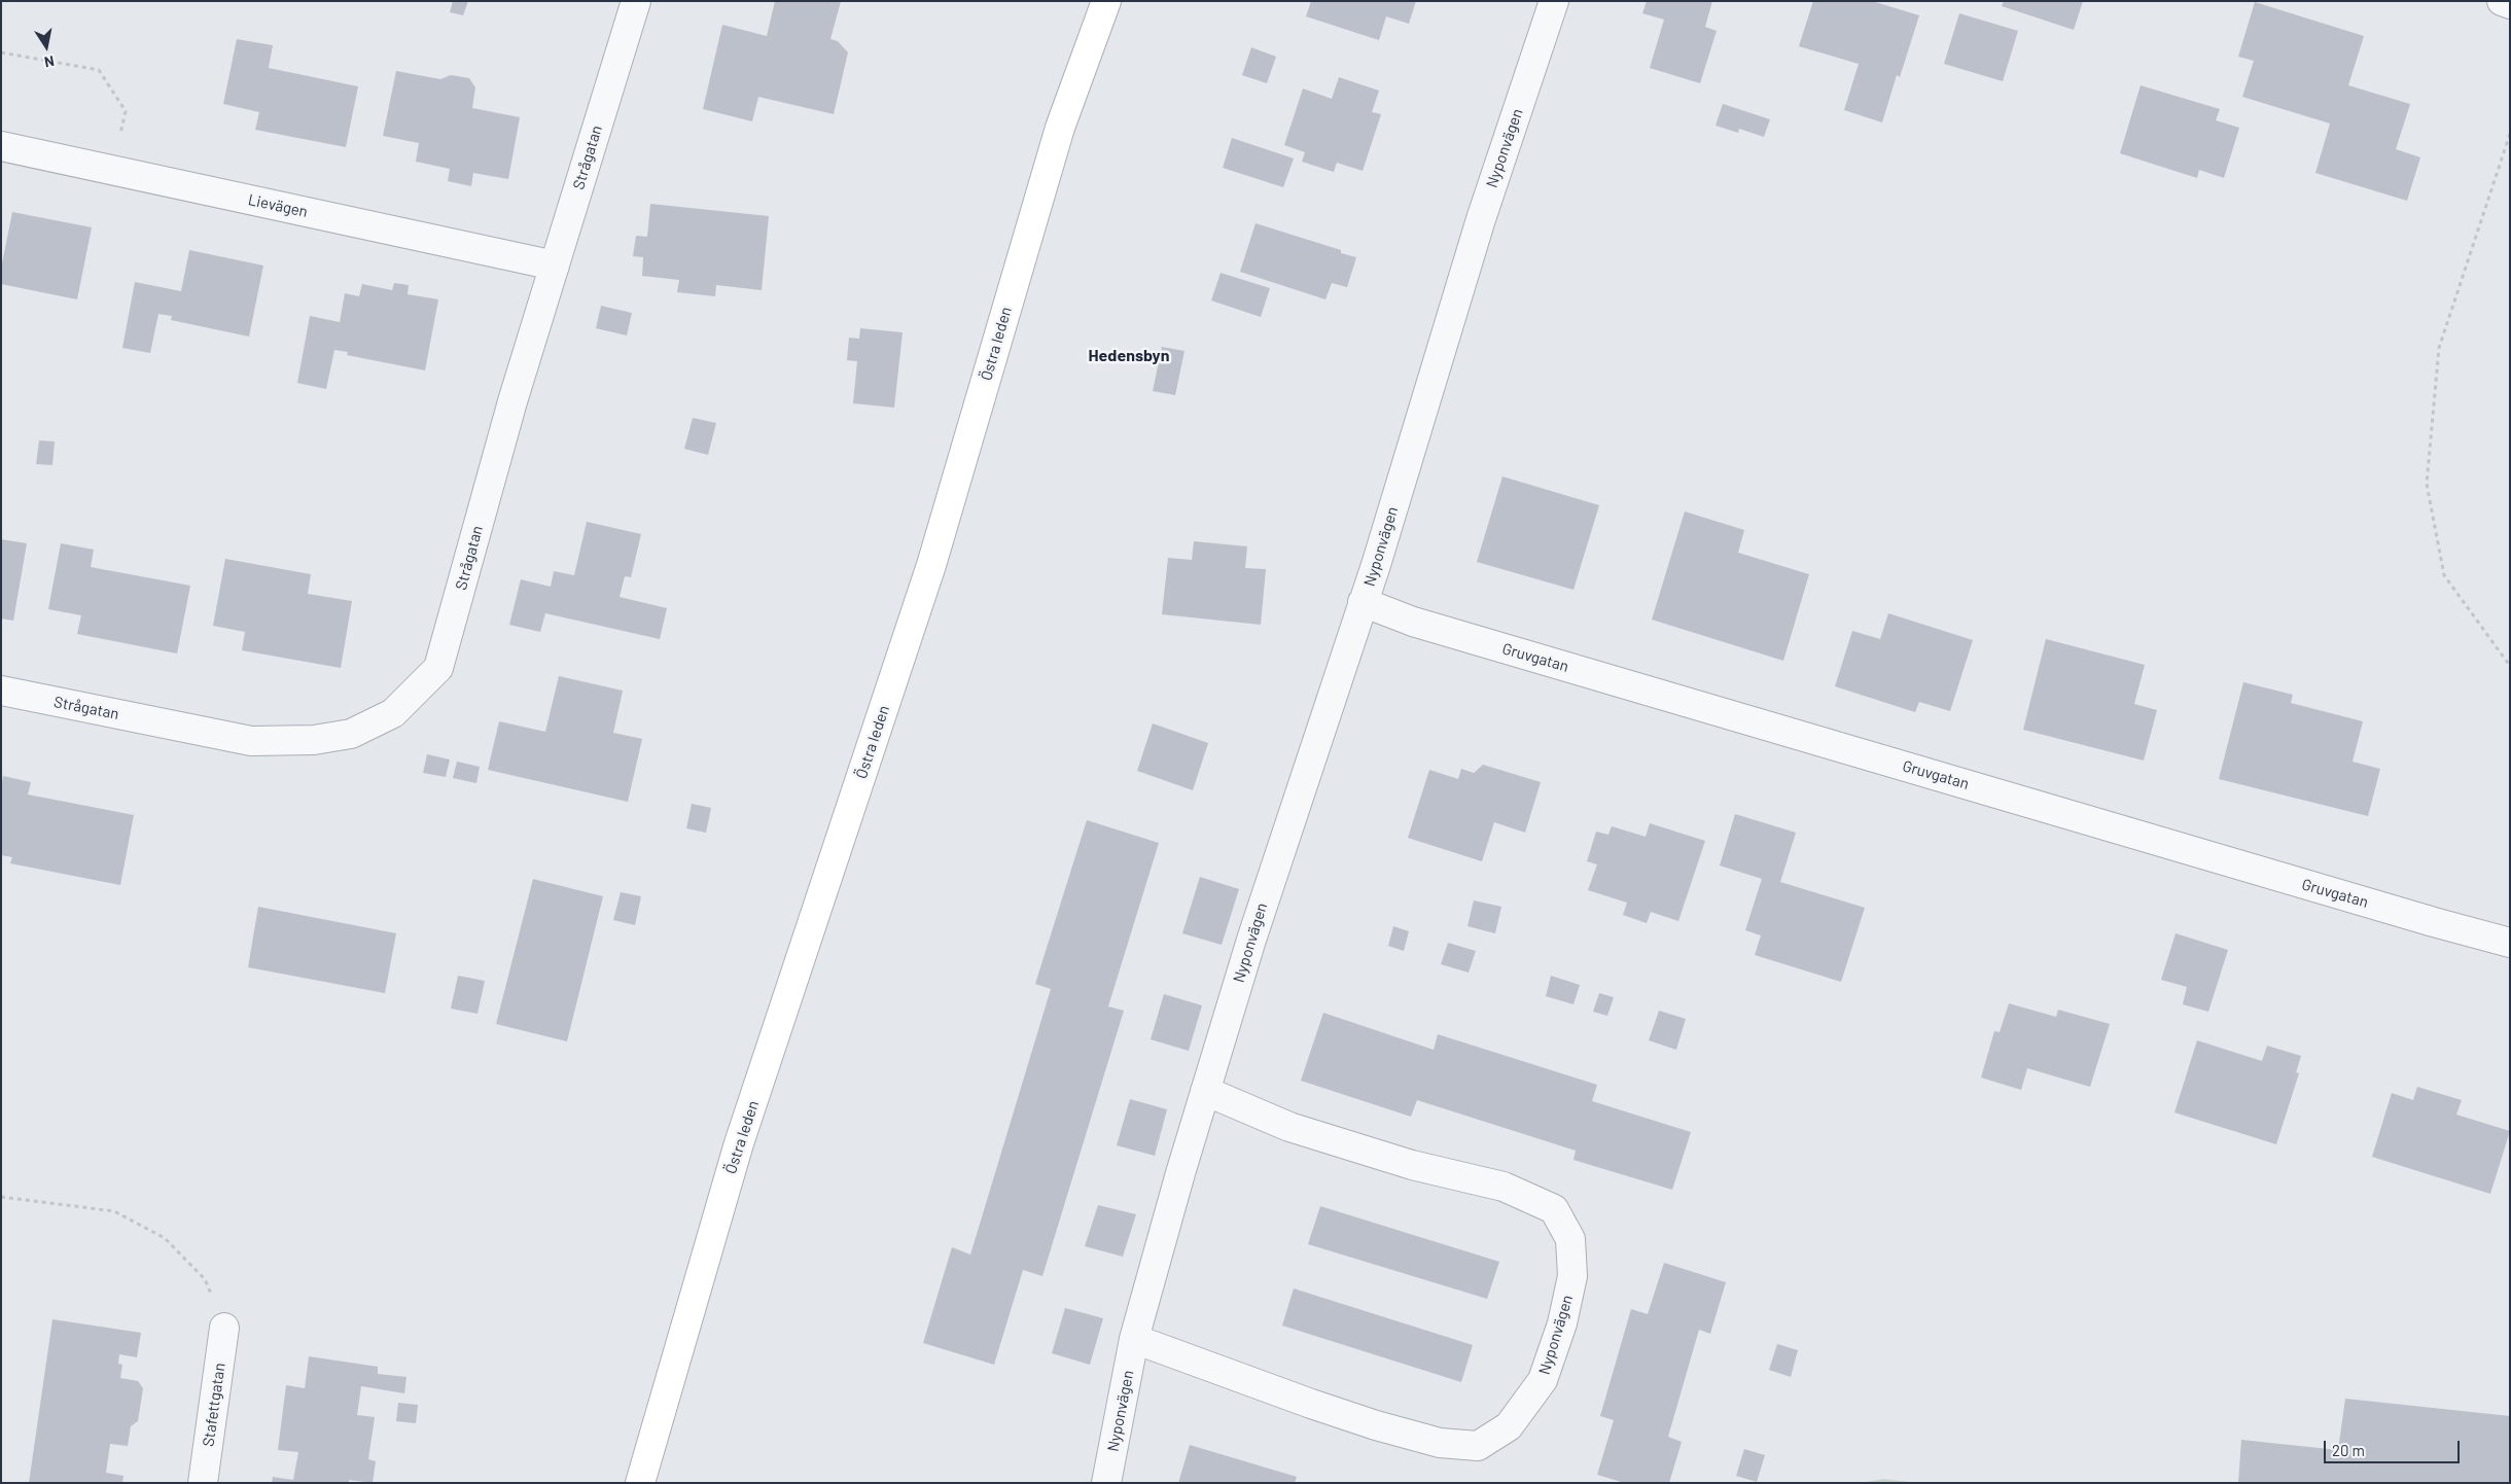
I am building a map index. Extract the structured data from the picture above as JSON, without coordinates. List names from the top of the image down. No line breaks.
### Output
{"streets":{"street":["Nyponvägen","Strågatan","Lievägen","Östra leden","Gruvgatan","Stafettgatan"]},"crossings":[["Nyponvägen","Gruvgatan"],["Strågatan","Lievägen"]],"districts":["Hedensbyn"],"scale_bar":"20 m","north":"bottom"}
